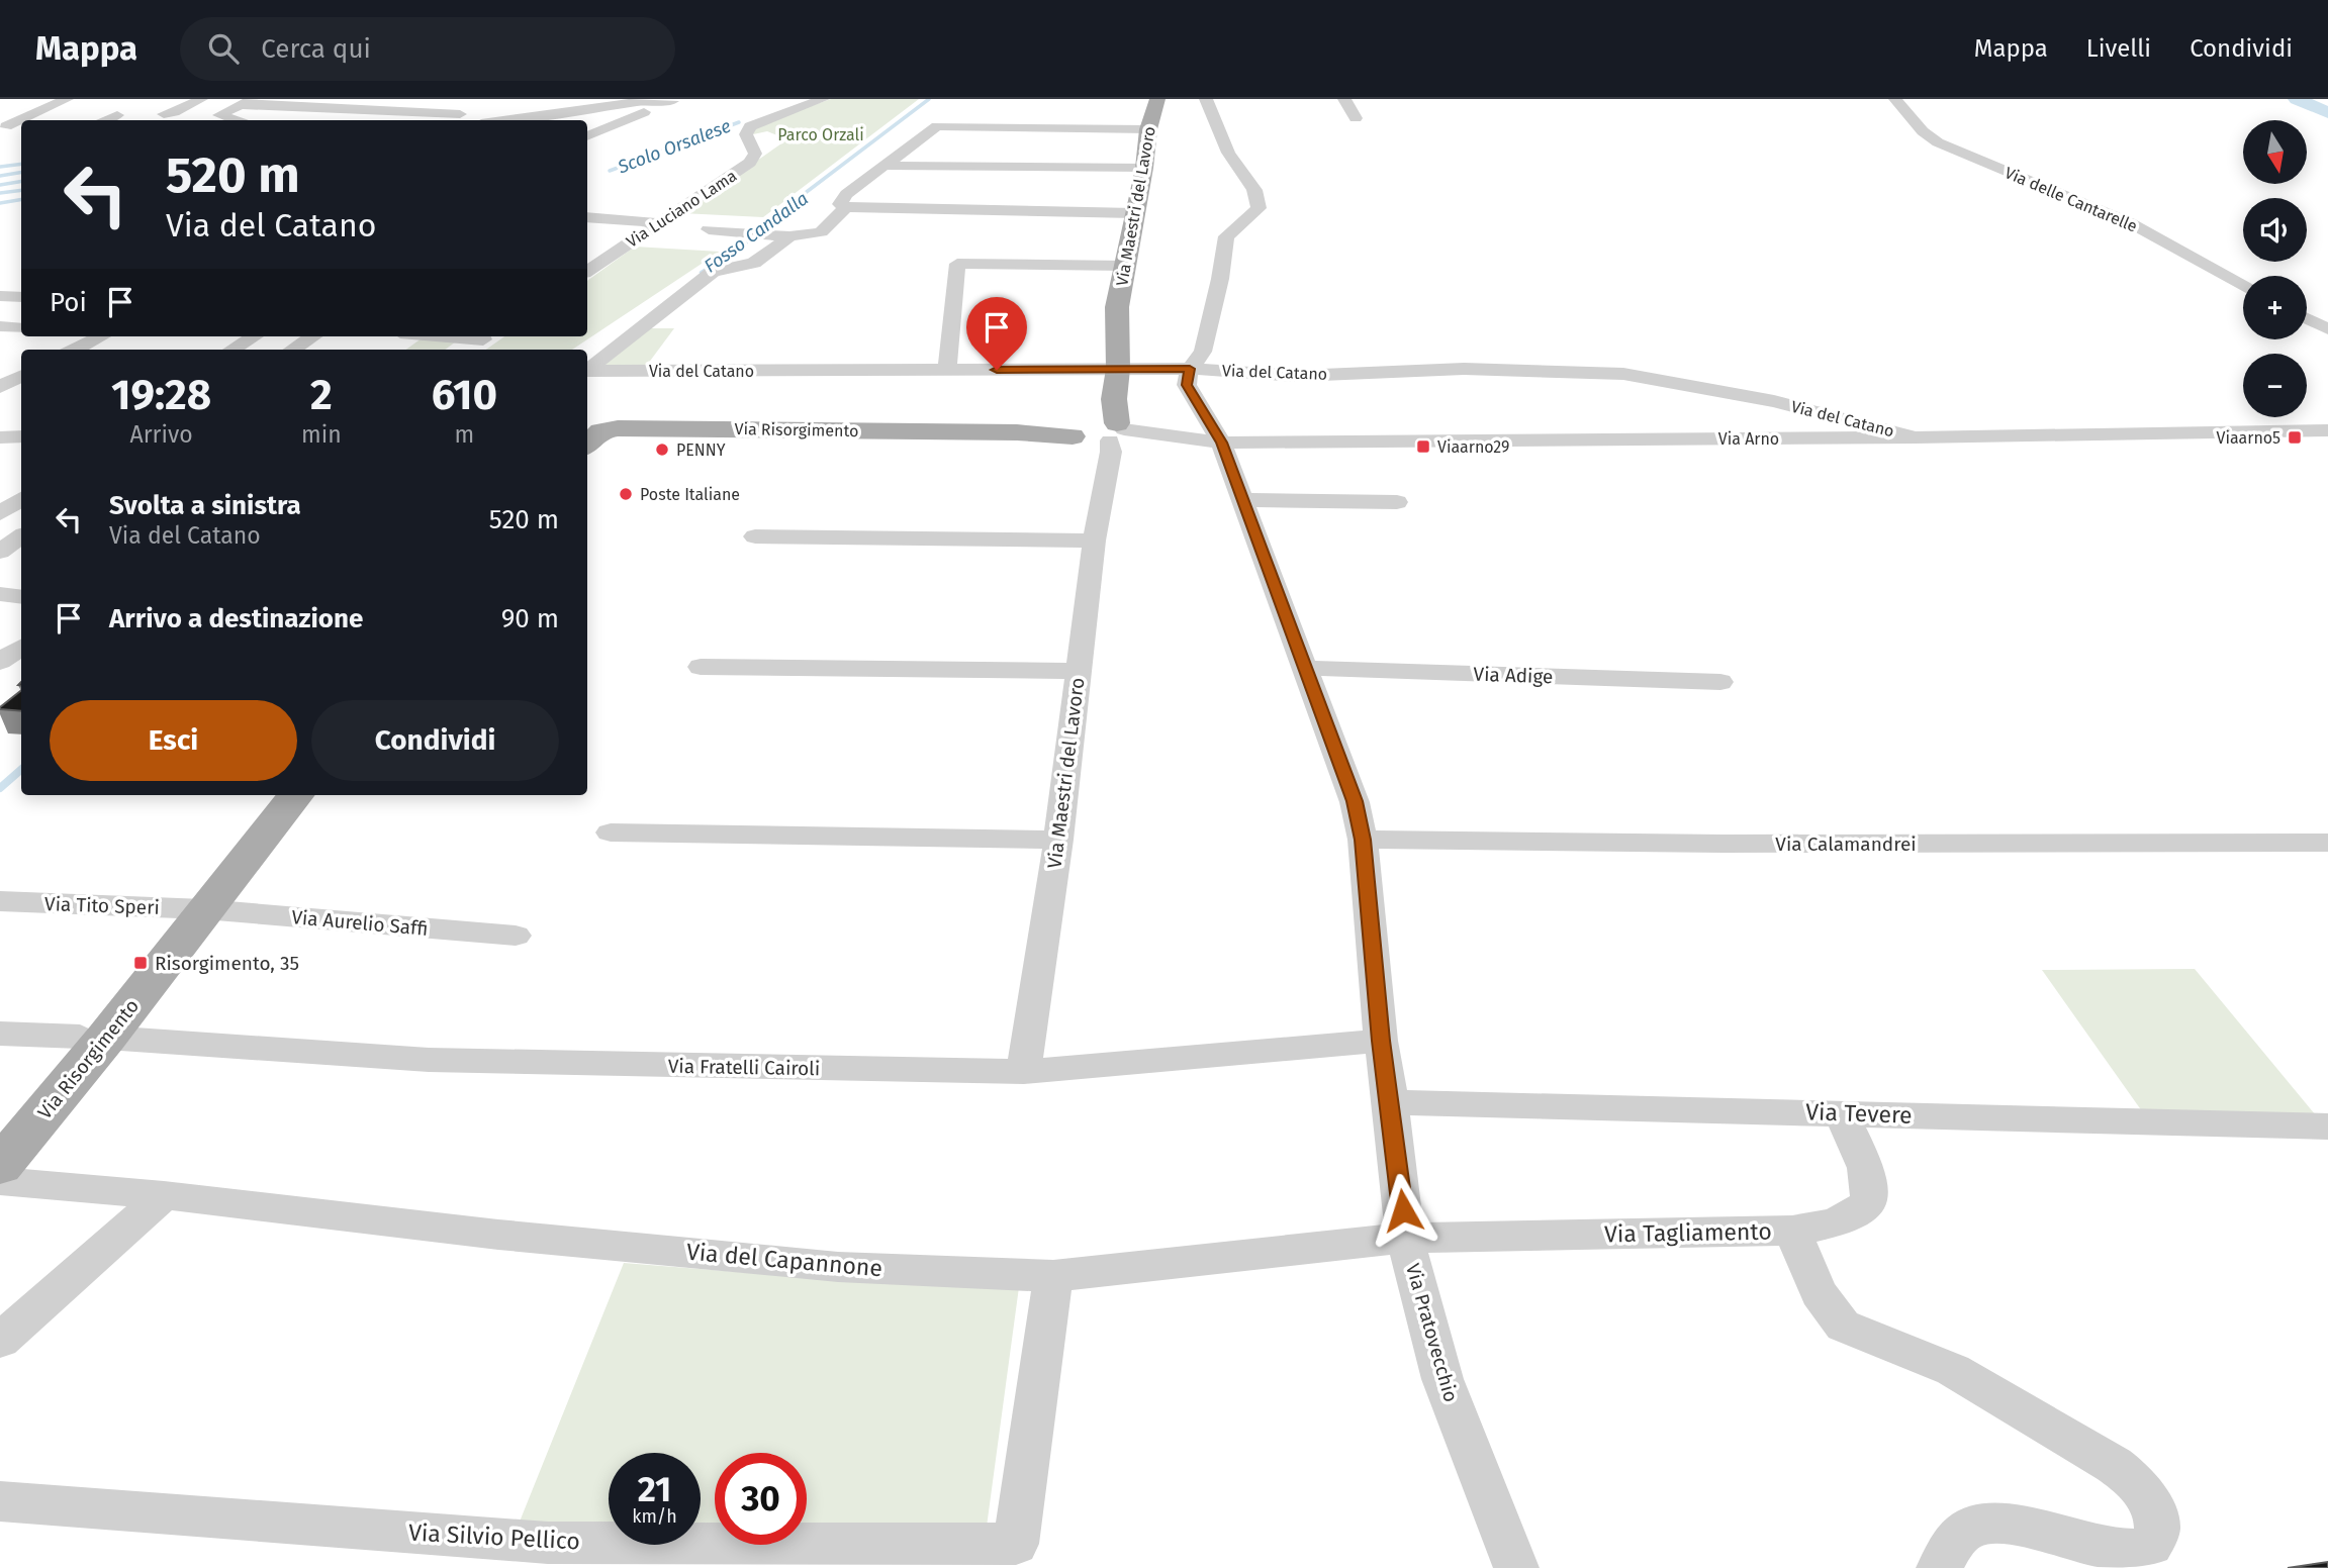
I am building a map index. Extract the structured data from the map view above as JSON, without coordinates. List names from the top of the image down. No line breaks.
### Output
{"streets":{"main road":["Via Maestri del Lavoro","Via Risorgimento"],"street":["Via delle Cantarelle","Via Luciano Lama","Via del Catano","Via Arno","Via Adige","Via Calamandrei","Via Tito Speri","Via Aurelio Saffi","Via Fratelli Cairoli","Via Tevere","Via Tagliamento","Via del Capannone","Via Pratovecchio","Via Silvio Pellico"]},"crossings":[["Via Maestri del Lavoro","Via del Catano"],["Via Maestri del Lavoro","Via Risorgimento"],["Via Maestri del Lavoro","Via Arno"],["Via Maestri del Lavoro","Via Fratelli Cairoli"],["Via del Catano","Via Arno"],["Via del Catano","Via Pratovecchio"],["Via Risorgimento","Via Arno"],["Via Risorgimento","Via Fratelli Cairoli"],["Via Arno","Via Pratovecchio"],["Via Adige","Via Pratovecchio"],["Via Calamandrei","Via Pratovecchio"],["Via Tito Speri","Via Aurelio Saffi"],["Via Fratelli Cairoli","Via Pratovecchio"],["Via Tevere","Via Tagliamento"],["Via Tevere","Via Pratovecchio"],["Via Tagliamento","Via del Capannone"],["Via Tagliamento","Via Pratovecchio"],["Via del Capannone","Via Pratovecchio"],["Via del Capannone","Via Silvio Pellico"]],"water":["Scolo Orsalese","Fosso Candalla"],"parks":["Parco Orzali"],"places":{"transit":["Viaarno5","Viaarno29","Risorgimento, 35"],"other":["PENNY","Poste Italiane"]},"north":"bottom","page":{"header":"Mappa","search":"Cerca qui","nav":["Mappa","Livelli","Condividi"],"map_buttons":["+","−"],"turn":["520 m","Via del Catano"],"then":"Poi","eta":["19:28","Arrivo","2","min","610","m"],"list":[{"name":"Svolta a sinistra","note":"Via del Catano","value":"520 m"},{"name":"Arrivo a destinazione","value":"90 m"}],"buttons":["Esci","Condividi"],"speed":"21 km/h","limit":"30"}}
